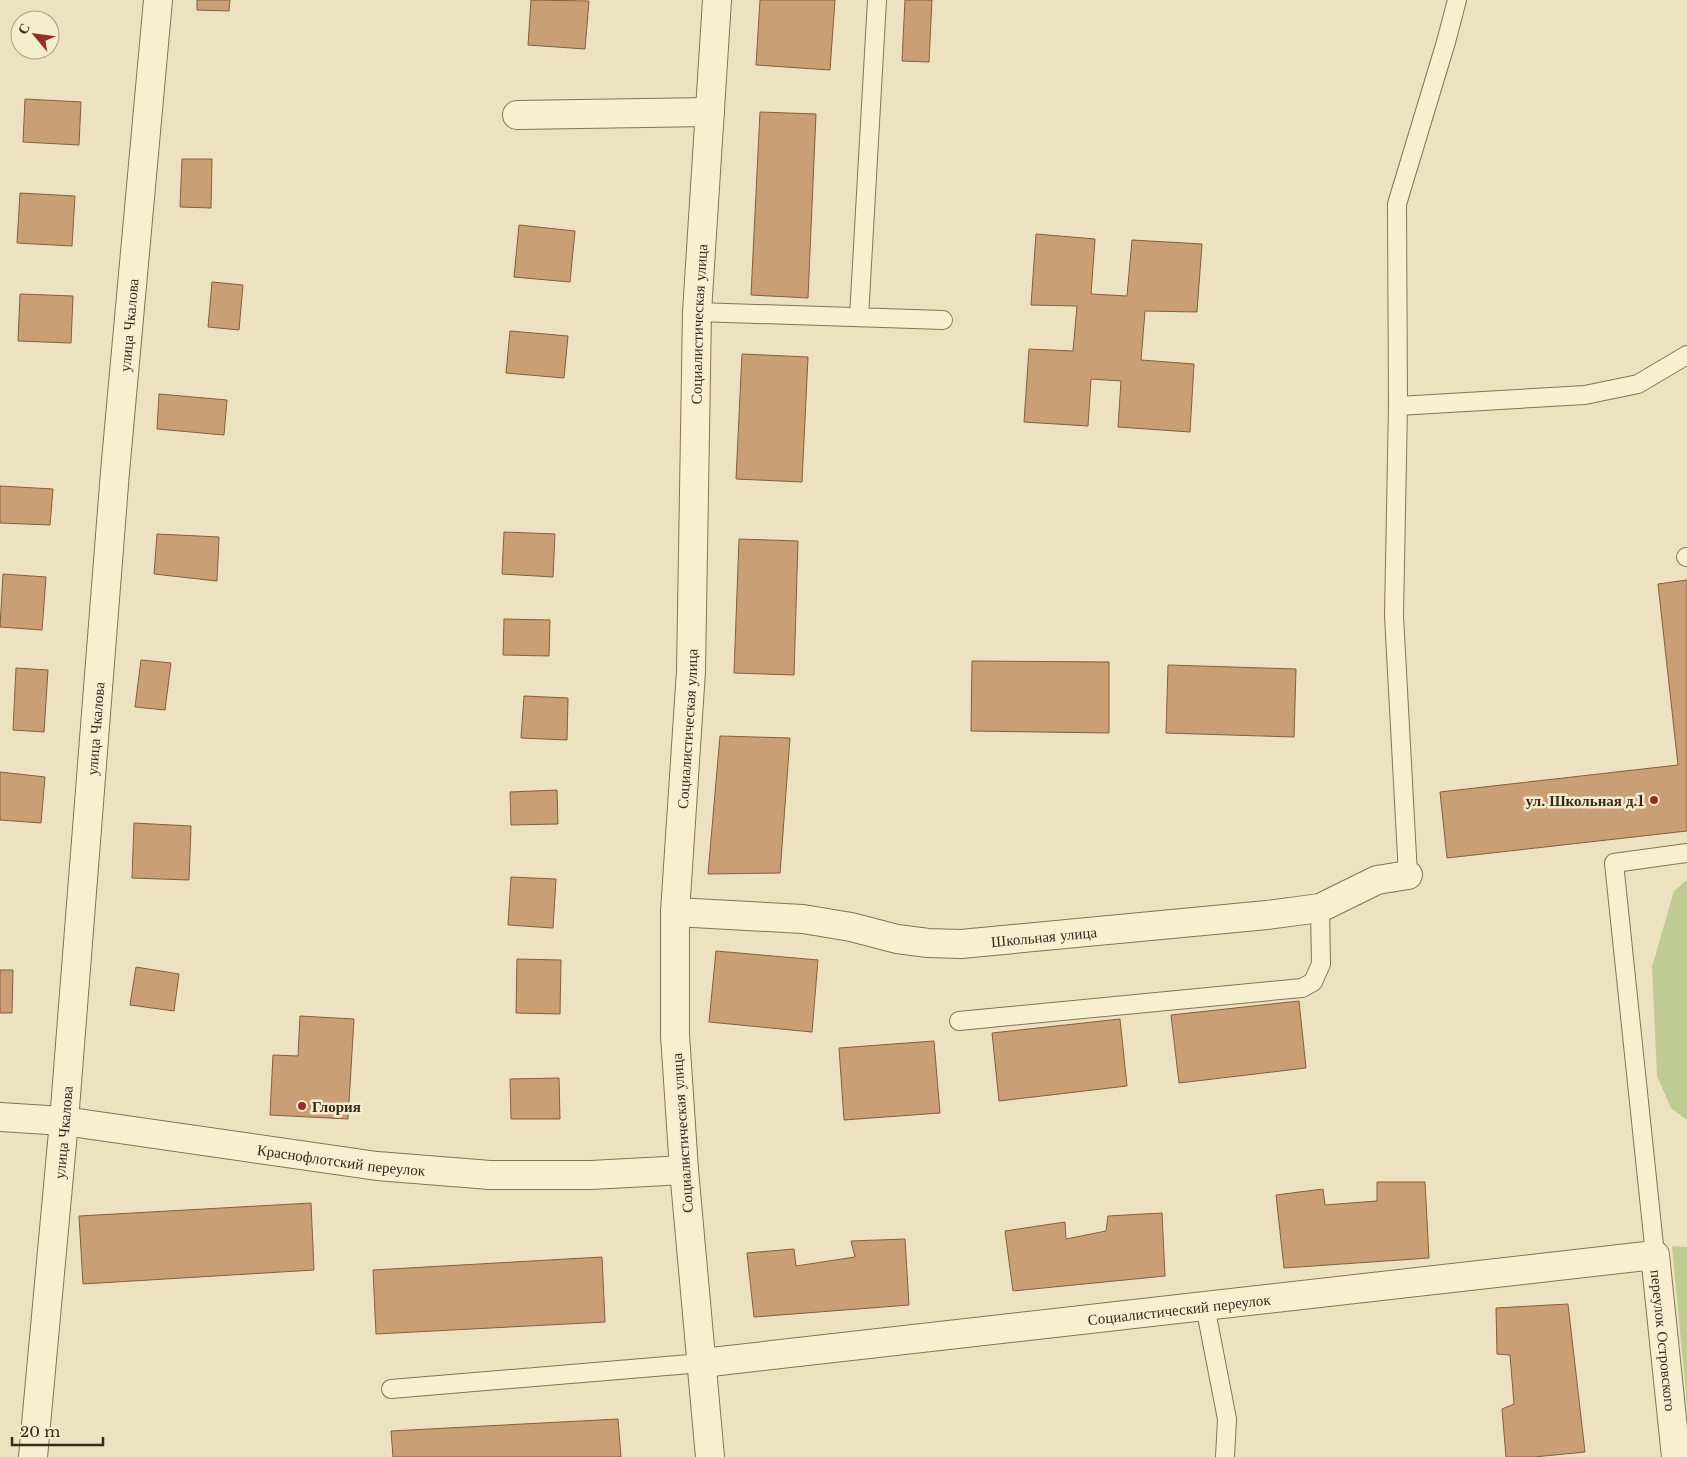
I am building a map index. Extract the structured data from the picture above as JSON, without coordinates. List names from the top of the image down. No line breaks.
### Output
{"streets":{"street":["Социалистическая улица","улица Чкалова","Школьная улица","Краснофлотский переулок","Социалистический переулок","переулок Островского"]},"crossings":[["Социалистическая улица","Школьная улица"],["Социалистическая улица","Краснофлотский переулок"],["Социалистическая улица","Социалистический переулок"],["улица Чкалова","Краснофлотский переулок"],["Социалистический переулок","переулок Островского"]],"places":["ул. Школьная д.1","Глория"],"scale_bar":"20 m","north":"top left"}
